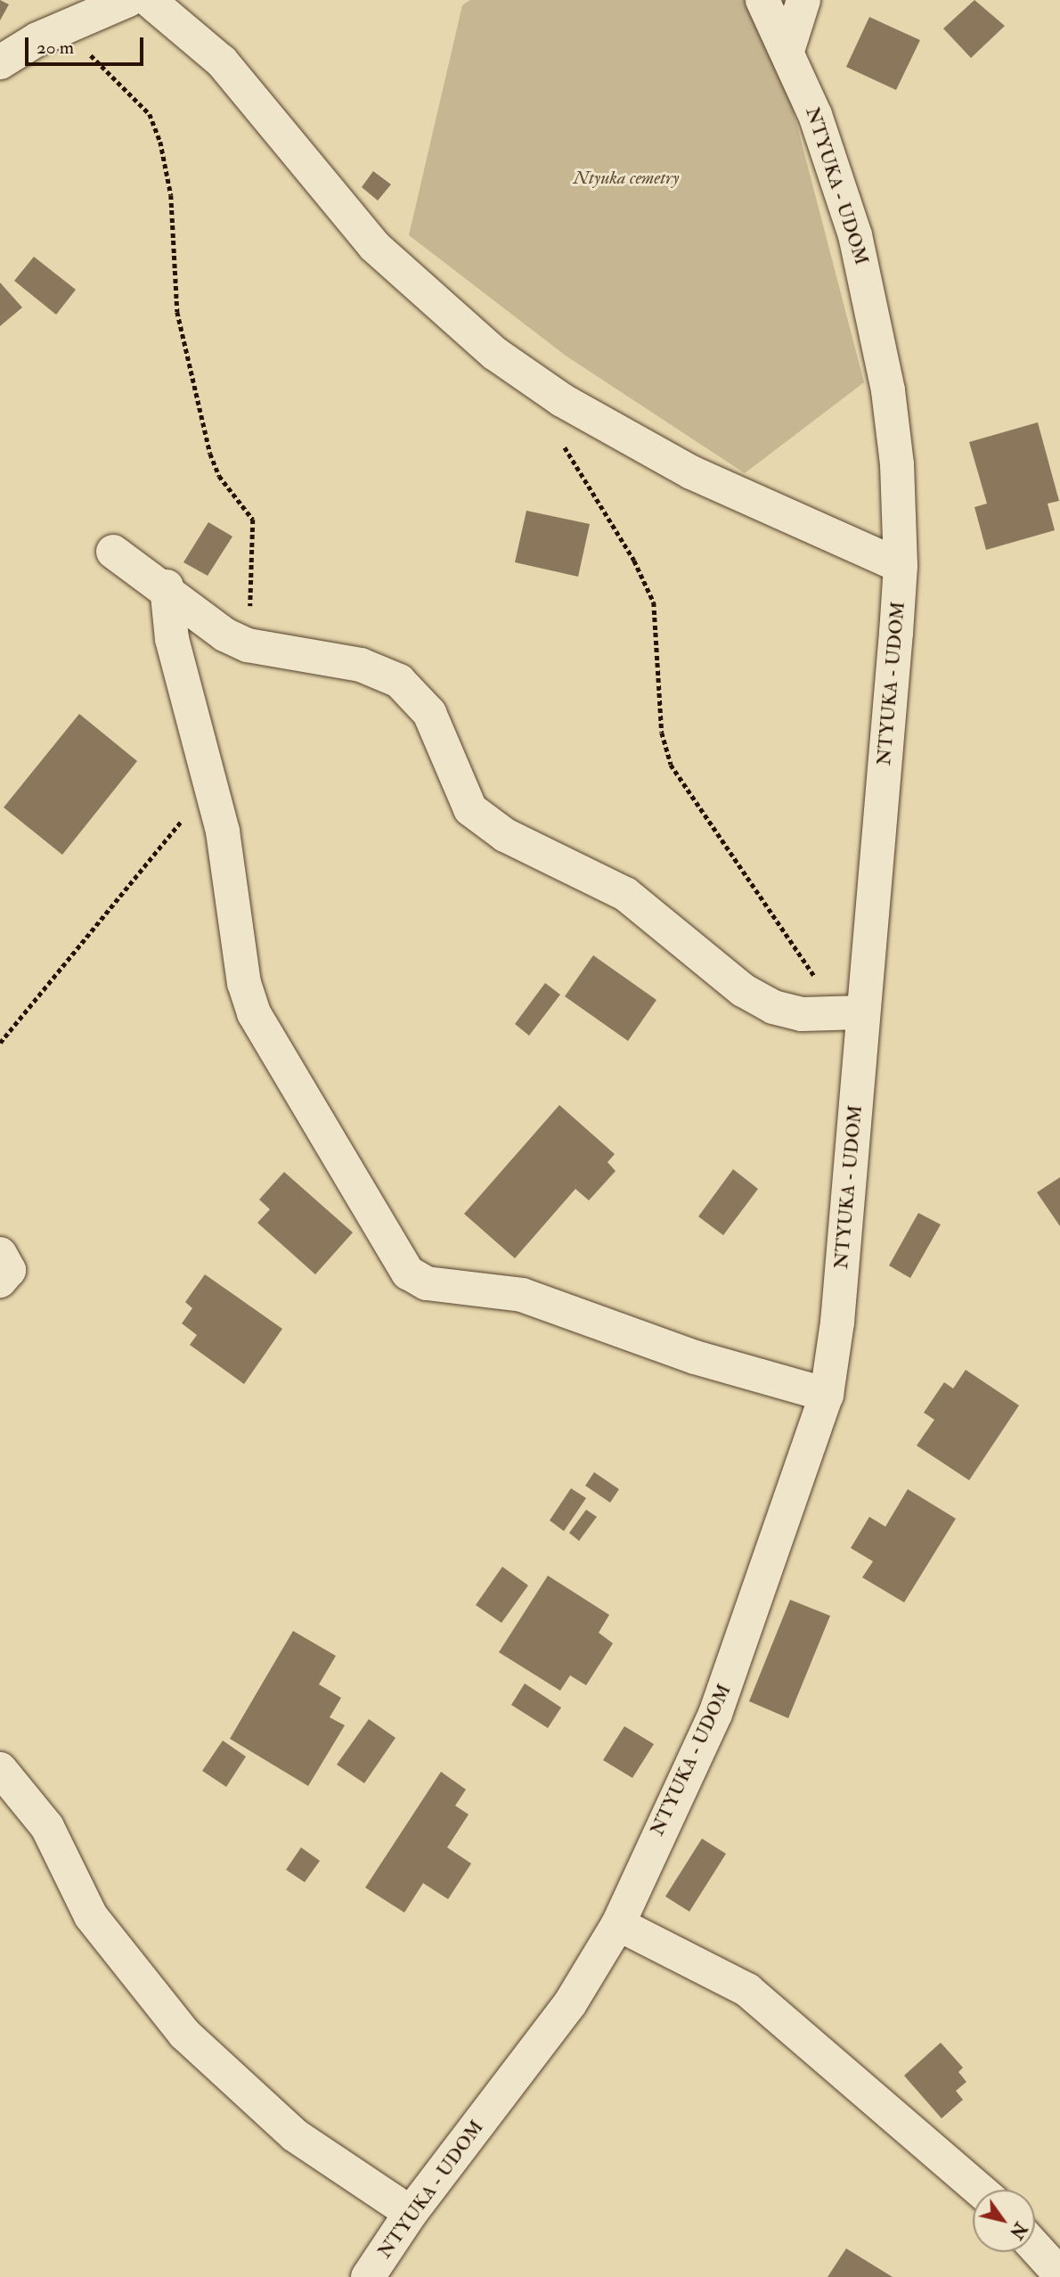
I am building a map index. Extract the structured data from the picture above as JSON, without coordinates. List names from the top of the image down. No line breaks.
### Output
{"streets":{"street":["NTYUKA - UDOM"]},"parks":["Ntyuka cemetry"],"scale_bar":"20 m","north":"bottom right"}
